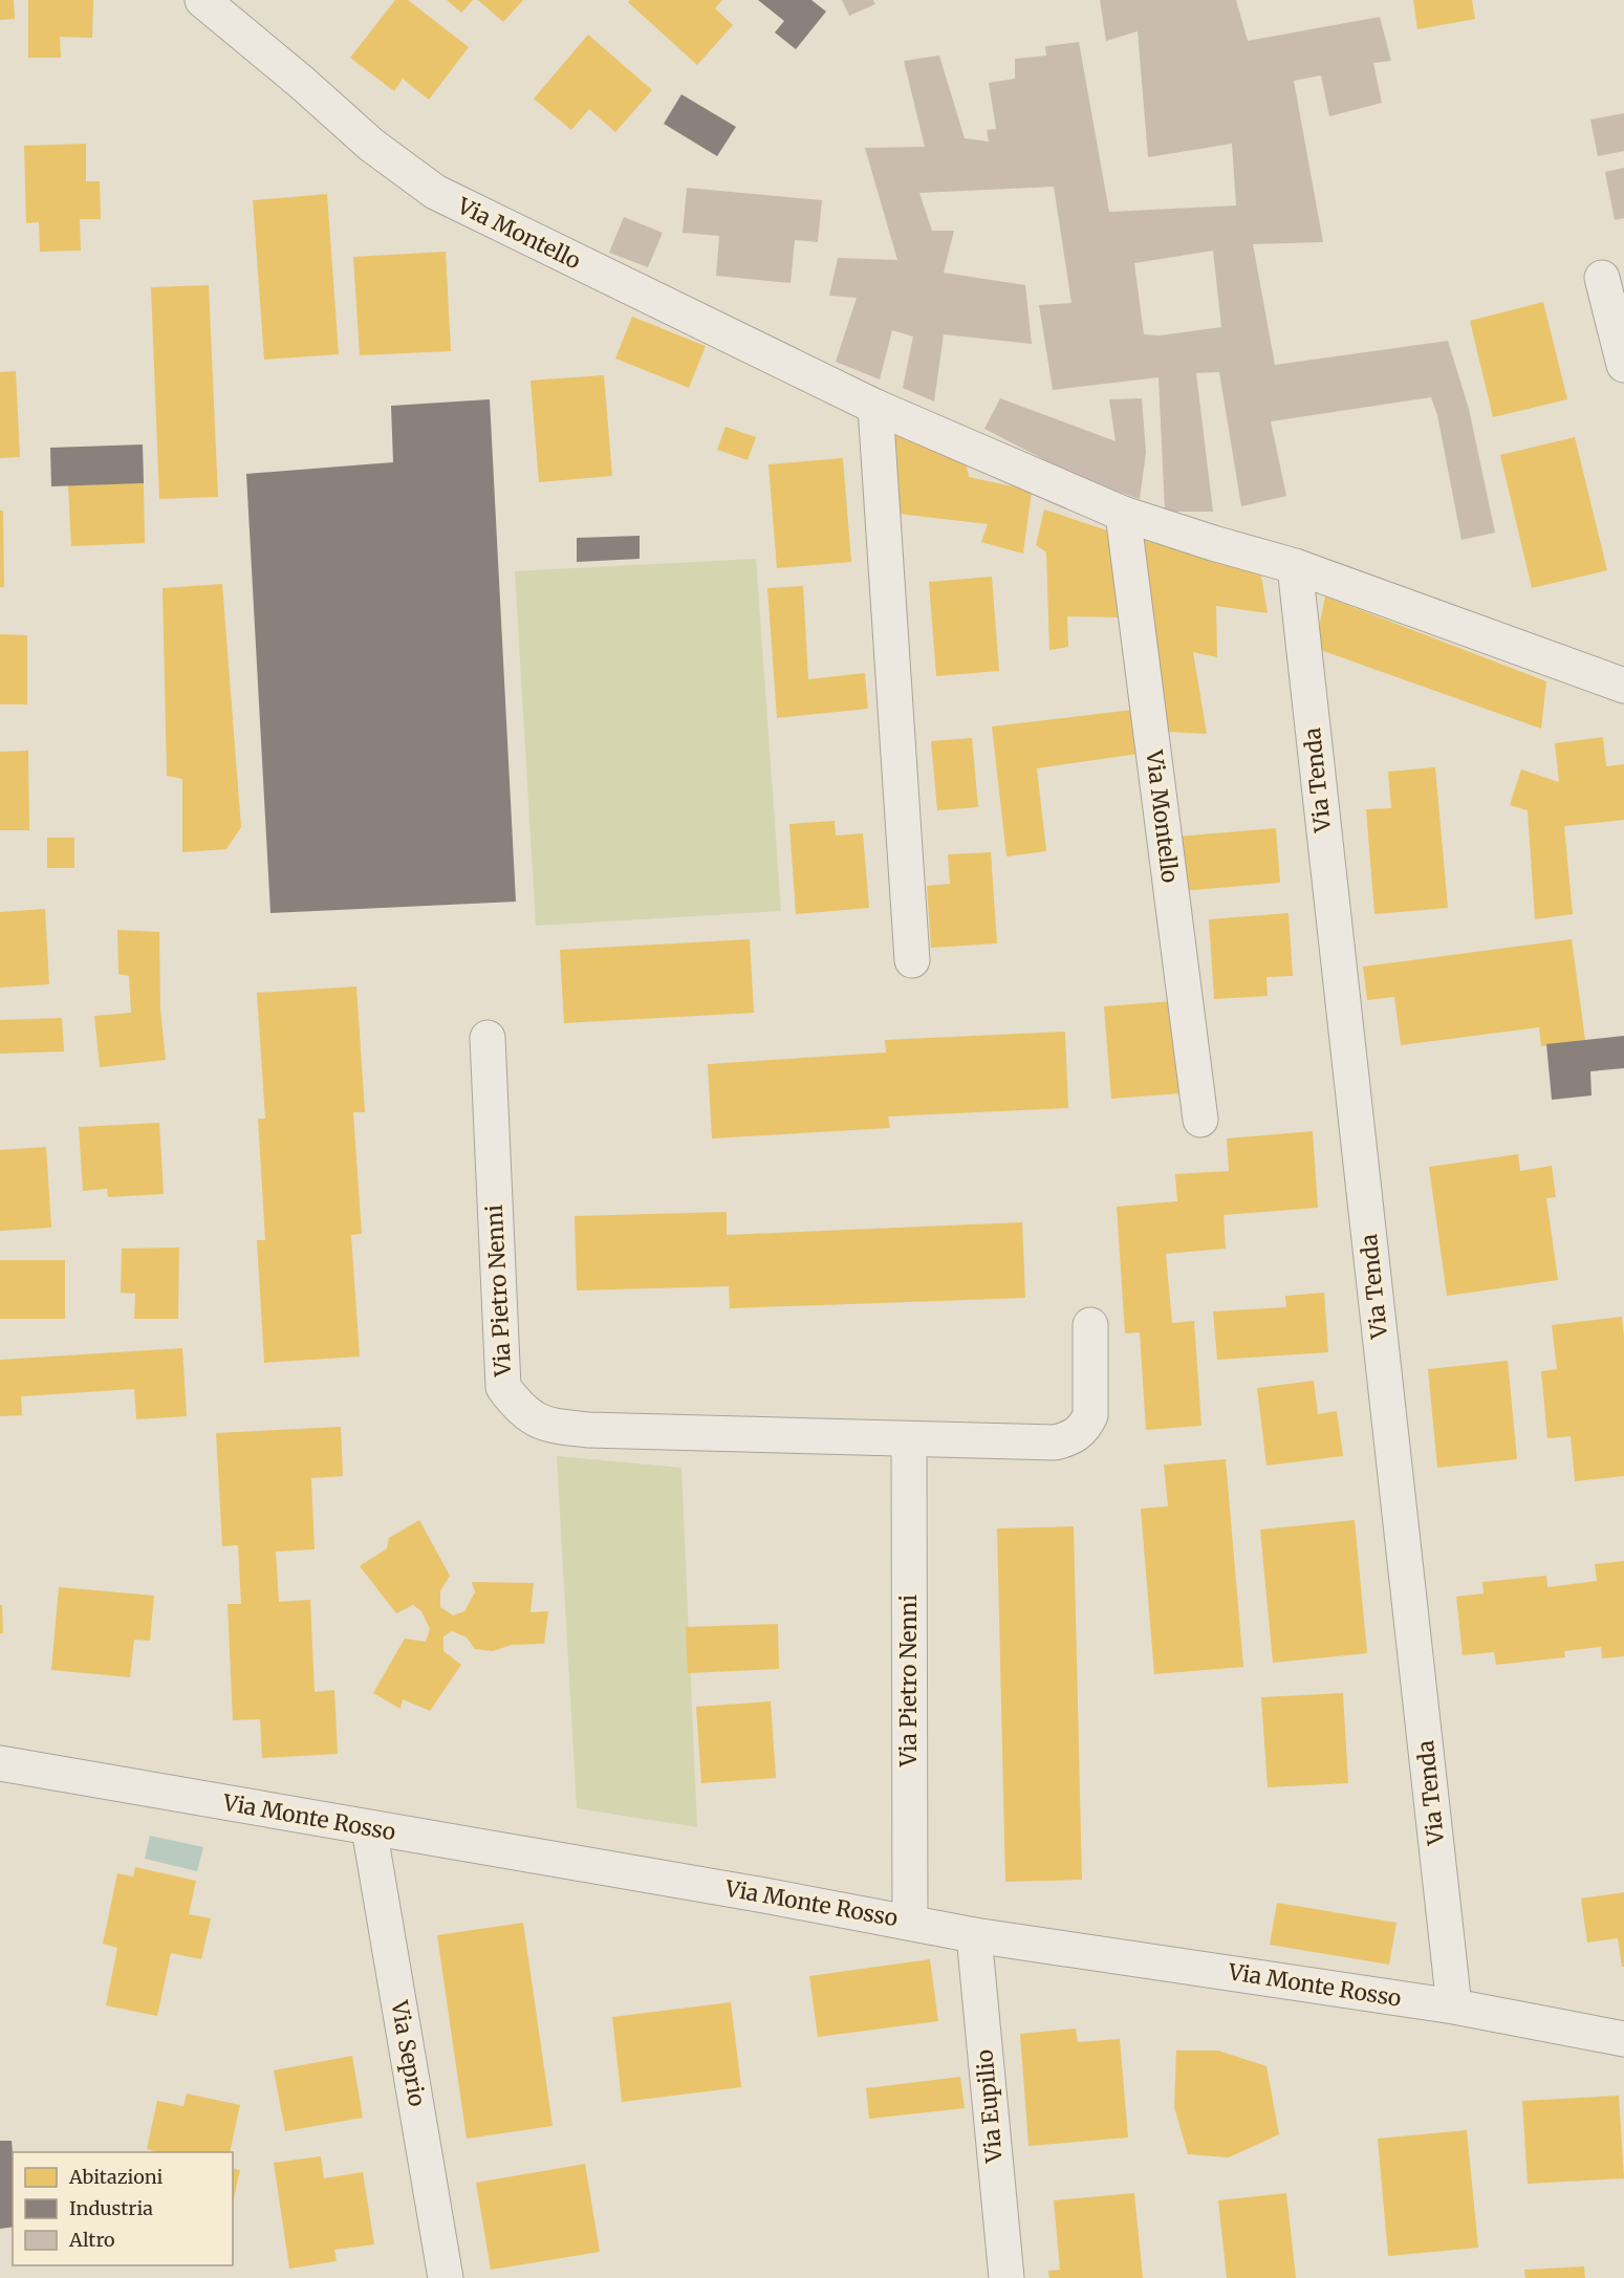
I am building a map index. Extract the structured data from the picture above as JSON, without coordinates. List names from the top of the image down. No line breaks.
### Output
{"streets":{"street":["Via Montello","Via Tenda","Via Pietro Nenni","Via Monte Rosso","Via Seprio","Via Eupilio"]},"crossings":[["Via Montello","Via Tenda"],["Via Tenda","Via Monte Rosso"],["Via Pietro Nenni","Via Monte Rosso"],["Via Monte Rosso","Via Seprio"],["Via Monte Rosso","Via Eupilio"]],"legend":["Abitazioni","Industria","Altro"]}
